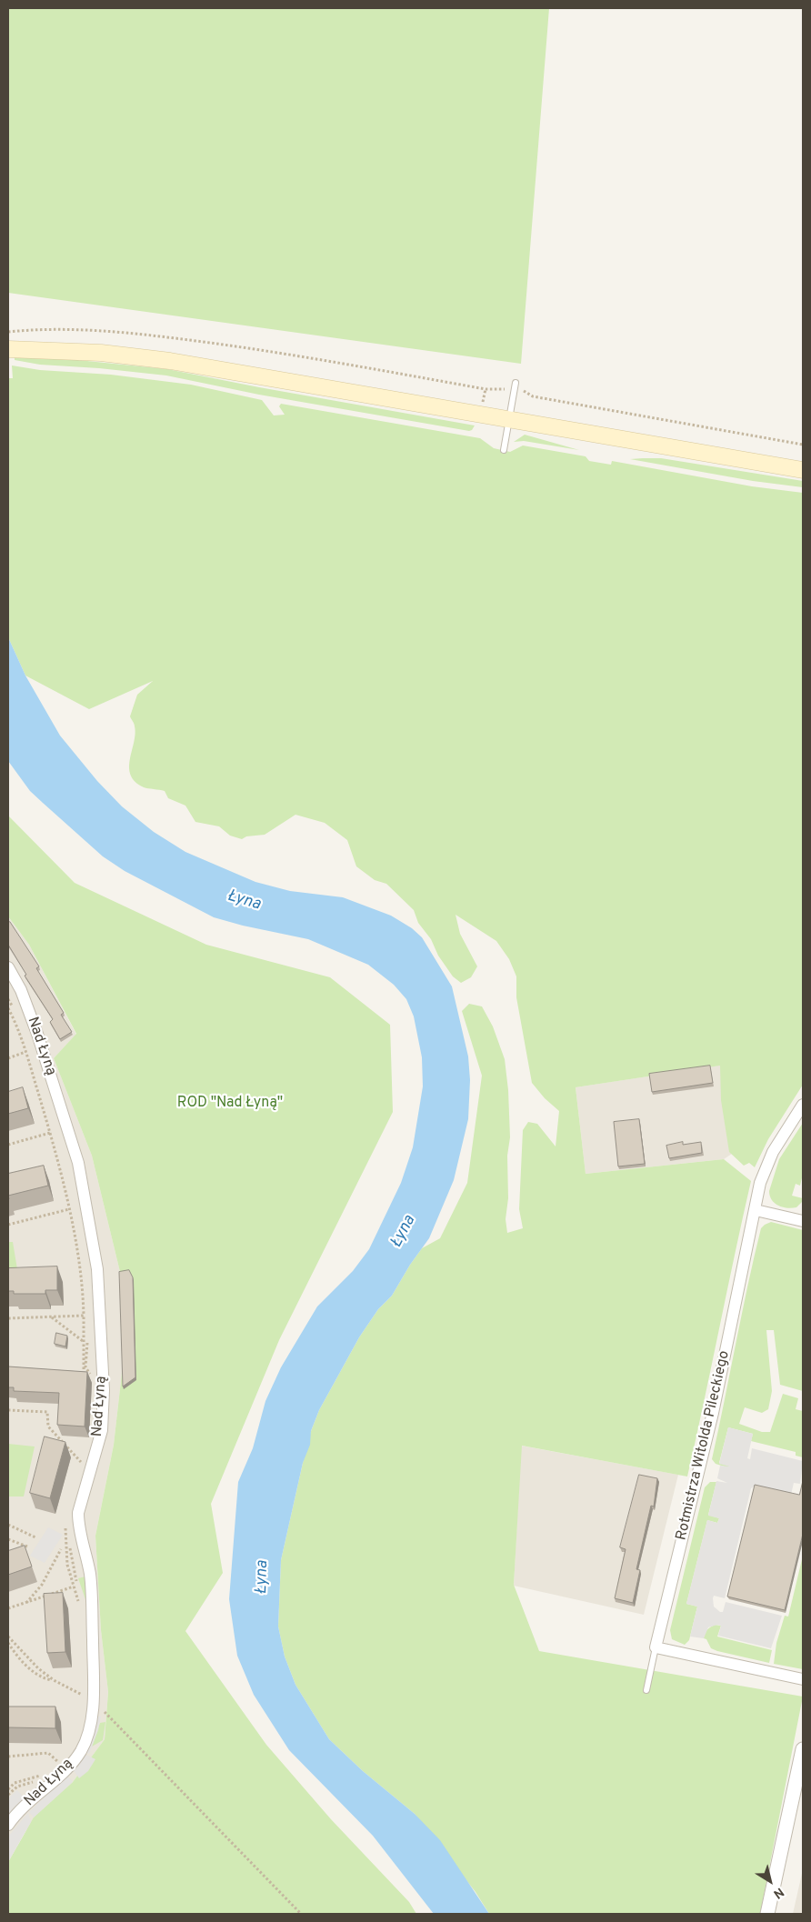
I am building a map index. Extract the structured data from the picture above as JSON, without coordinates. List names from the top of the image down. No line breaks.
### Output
{"streets":{"street":["Nad Łyną","Rotmistrza Witolda Pileckiego"]},"water":["Łyna"],"parks":["ROD \"Nad Łyną\""],"north":"bottom right"}
